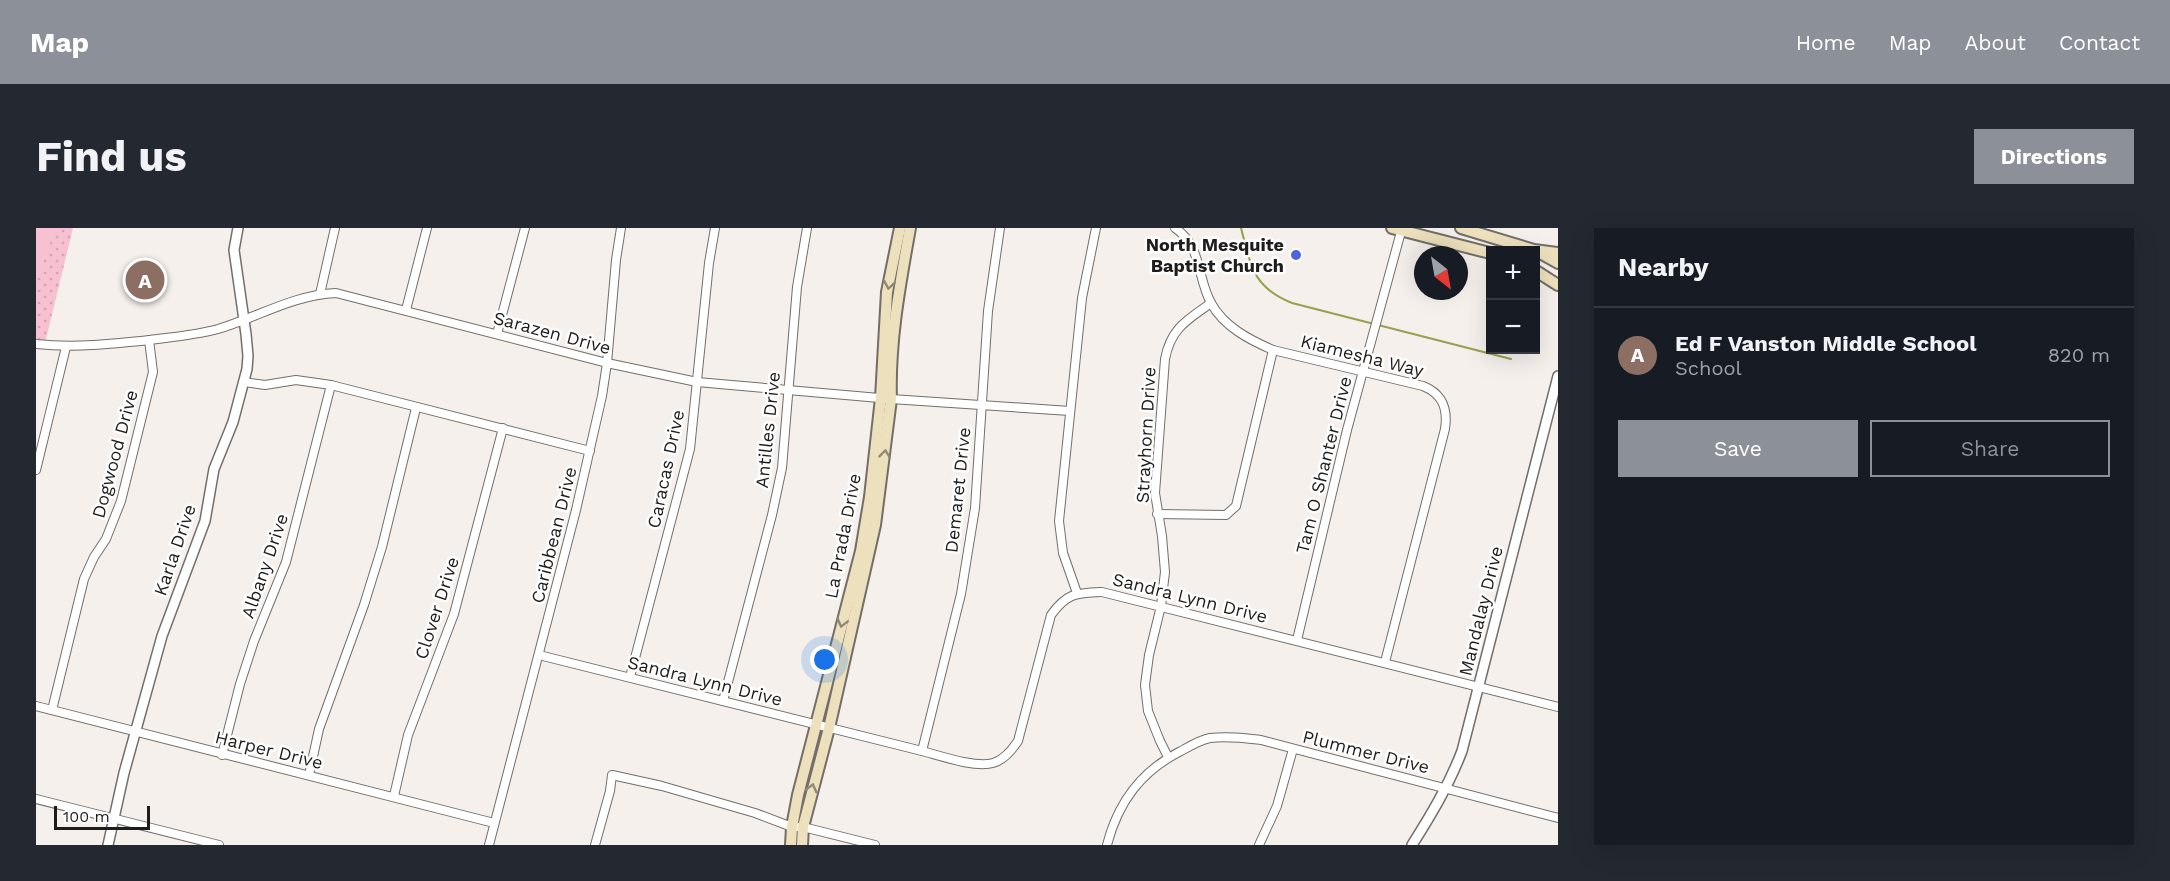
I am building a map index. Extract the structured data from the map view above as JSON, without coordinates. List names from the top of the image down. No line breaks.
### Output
{"streets":{"main road":["La Prada Drive"],"street":["Sarazen Drive","Kiamesha Way","Antilles Drive","Strayhorn Drive","Dogwood Drive","Tam O Shanter Drive","Caracas Drive","Demaret Drive","Caribbean Drive","Karla Drive","Albany Drive","Sandra Lynn Drive","Clover Drive","Mandalay Drive","Harper Drive","Plummer Drive"]},"crossings":[["Sarazen Drive","Antilles Drive"],["Sarazen Drive","Dogwood Drive"],["Sarazen Drive","Caracas Drive"],["Sarazen Drive","Demaret Drive"],["Sarazen Drive","Caribbean Drive"],["Sarazen Drive","La Prada Drive"],["Sarazen Drive","Karla Drive"],["Kiamesha Way","Strayhorn Drive"],["Kiamesha Way","Tam O Shanter Drive"],["Kiamesha Way","Sandra Lynn Drive"],["Antilles Drive","Sandra Lynn Drive"],["Strayhorn Drive","Sandra Lynn Drive"],["Strayhorn Drive","Plummer Drive"],["Dogwood Drive","Harper Drive"],["Tam O Shanter Drive","Sandra Lynn Drive"],["Caracas Drive","Sandra Lynn Drive"],["Demaret Drive","Sandra Lynn Drive"],["Caribbean Drive","Sandra Lynn Drive"],["Caribbean Drive","Harper Drive"],["La Prada Drive","Sandra Lynn Drive"],["Karla Drive","Harper Drive"],["Albany Drive","Harper Drive"],["Sandra Lynn Drive","Mandalay Drive"],["Clover Drive","Harper Drive"],["Mandalay Drive","Plummer Drive"]],"places":["North Mesquite Baptist Church"],"scale_bar":"100 m","north":"bottom right","page":{"header":"Map","nav":["Home","Map","About","Contact"],"buttons":["Directions",["Save","Share"]],"title":"Find us","heading":"Nearby","map_buttons":["+","−"],"pins":"A","list":[{"mark":"A","name":"Ed F Vanston Middle School","note":"School","value":"820 m"}],"scale":"100 m"}}
